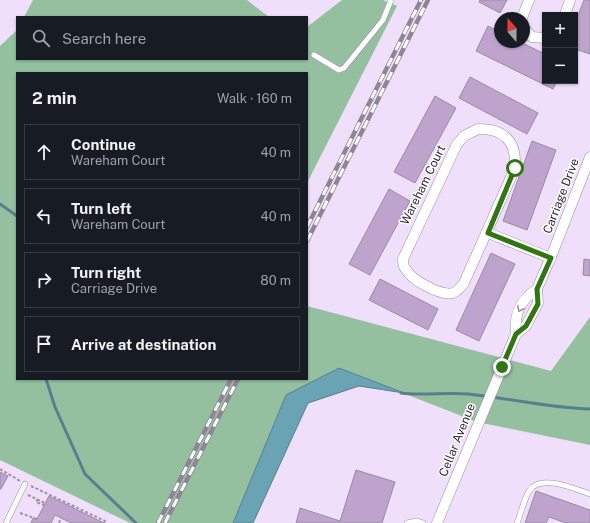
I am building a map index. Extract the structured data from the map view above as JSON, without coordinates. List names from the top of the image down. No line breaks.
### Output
{"streets":{"street":["Wareham Court","Carriage Drive","Cellar Avenue"]},"crossings":[["Carriage Drive","Cellar Avenue"]],"north":"top","page":{"map_buttons":["+","−"],"search":"Search here","heading":["2 min","Walk · 160 m"],"list":[["Continue","Wareham Court","40 m"],["Turn left","Wareham Court","40 m"],["Turn right","Carriage Drive","80 m"],"Arrive at destination"]}}
